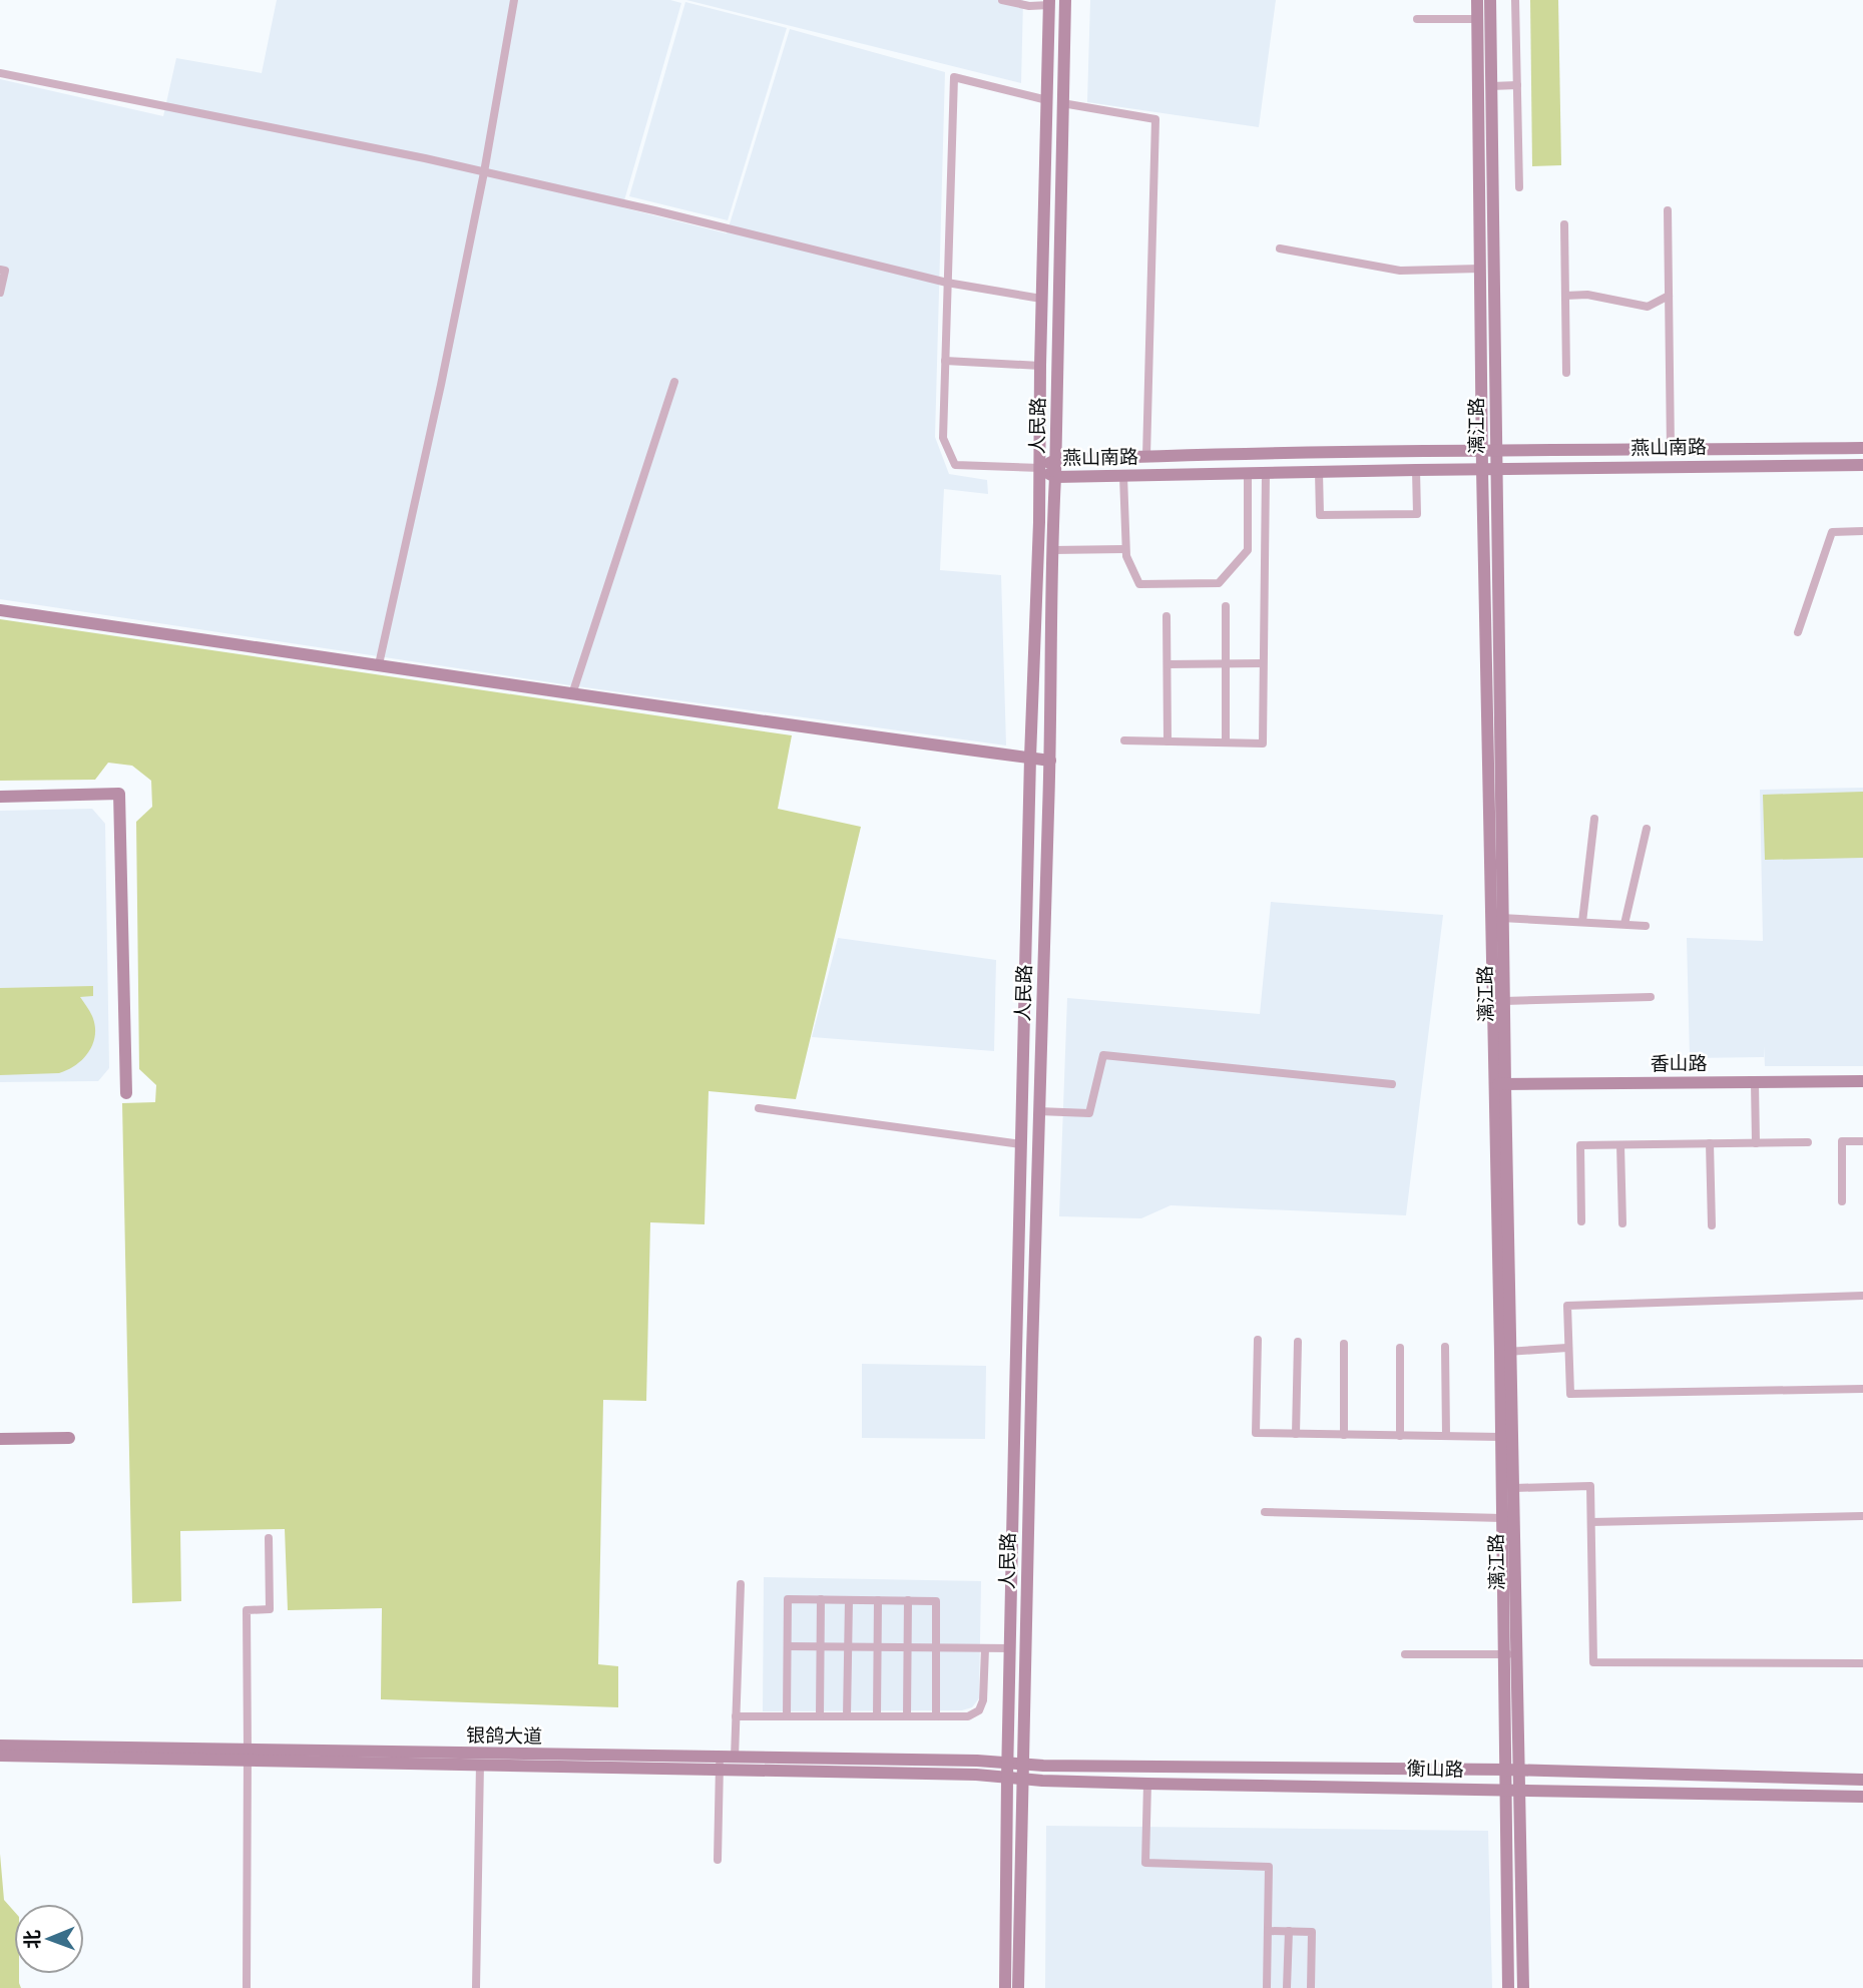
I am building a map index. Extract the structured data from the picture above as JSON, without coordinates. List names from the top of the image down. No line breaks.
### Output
{"streets":{"street":["人民路","漓江路","燕山南路","香山路","银鸽大道","衡山路"]},"crossings":[["人民路","燕山南路"],["人民路","银鸽大道"],["人民路","衡山路"],["漓江路","燕山南路"],["漓江路","香山路"],["漓江路","衡山路"],["银鸽大道","衡山路"]],"north":"left"}
